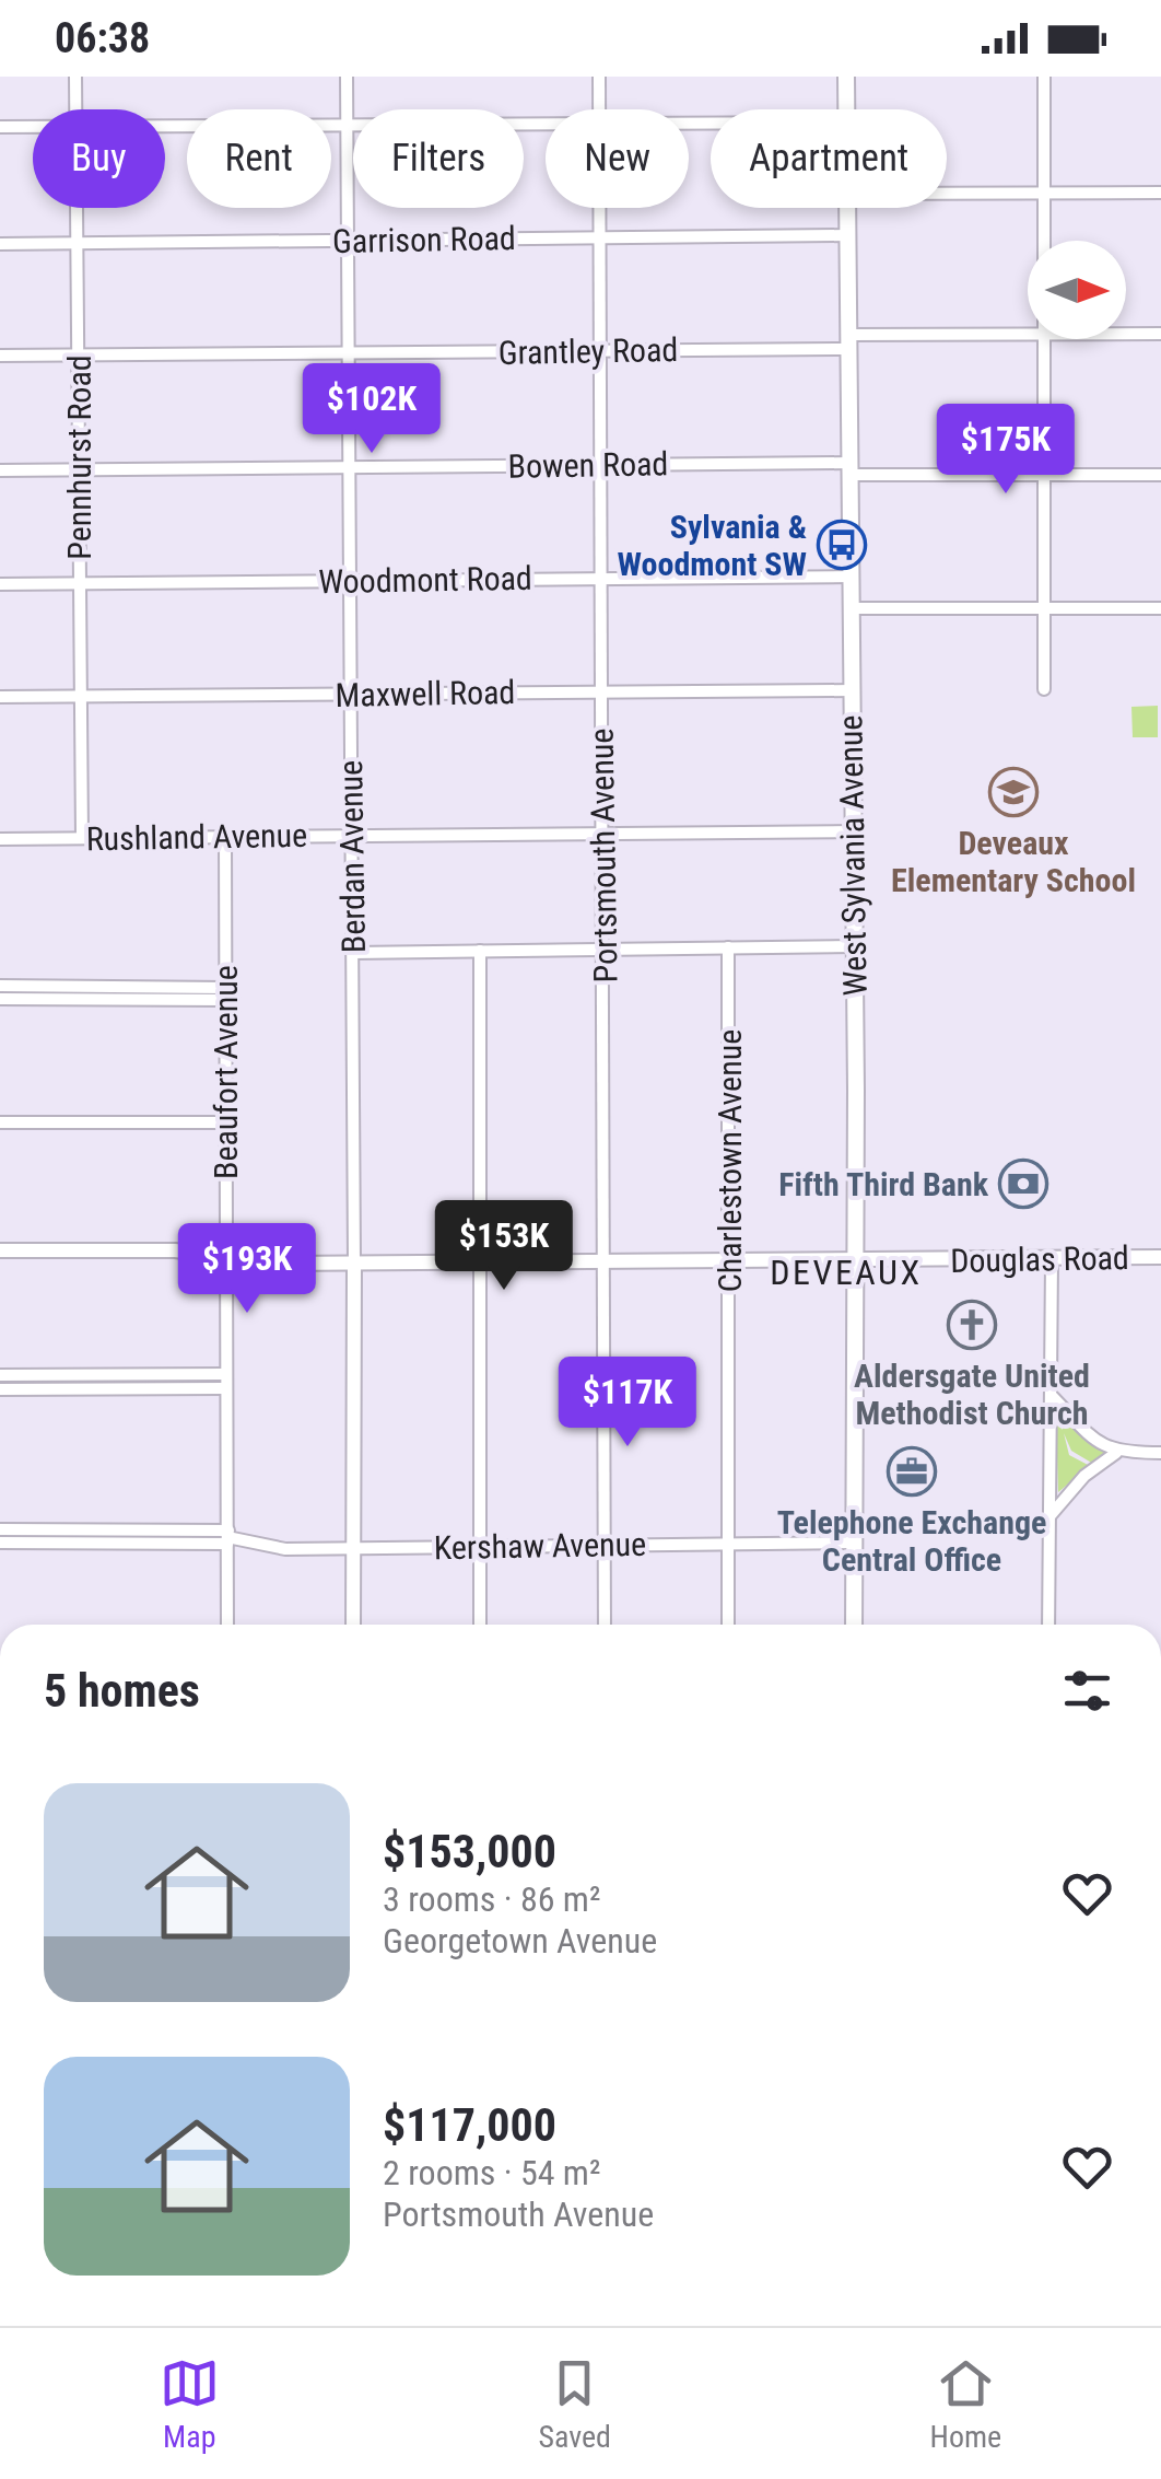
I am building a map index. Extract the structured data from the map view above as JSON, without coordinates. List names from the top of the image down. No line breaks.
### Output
{"streets":{"main road":["West Sylvania Avenue"],"street":["Garrison Road","Grantley Road","Pennhurst Road","Bowen Road","Woodmont Road","Maxwell Road","Rushland Avenue","Portsmouth Avenue","Berdan Avenue","Beaufort Avenue","Charlestown Avenue","Douglas Road","Kershaw Avenue"]},"crossings":[["Garrison Road","Pennhurst Road"],["Garrison Road","Portsmouth Avenue"],["Garrison Road","West Sylvania Avenue"],["Garrison Road","Berdan Avenue"],["Grantley Road","Pennhurst Road"],["Grantley Road","Portsmouth Avenue"],["Grantley Road","West Sylvania Avenue"],["Grantley Road","Berdan Avenue"],["Pennhurst Road","Bowen Road"],["Pennhurst Road","Woodmont Road"],["Pennhurst Road","Maxwell Road"],["Pennhurst Road","Rushland Avenue"],["Bowen Road","Portsmouth Avenue"],["Bowen Road","West Sylvania Avenue"],["Bowen Road","Berdan Avenue"],["Woodmont Road","Portsmouth Avenue"],["Woodmont Road","West Sylvania Avenue"],["Woodmont Road","Berdan Avenue"],["Maxwell Road","Portsmouth Avenue"],["Maxwell Road","West Sylvania Avenue"],["Maxwell Road","Berdan Avenue"],["Rushland Avenue","Portsmouth Avenue"],["Rushland Avenue","West Sylvania Avenue"],["Rushland Avenue","Berdan Avenue"],["Rushland Avenue","Beaufort Avenue"],["Portsmouth Avenue","Douglas Road"],["Portsmouth Avenue","Kershaw Avenue"],["West Sylvania Avenue","Douglas Road"],["West Sylvania Avenue","Kershaw Avenue"],["Berdan Avenue","Douglas Road"],["Berdan Avenue","Kershaw Avenue"],["Beaufort Avenue","Douglas Road"],["Beaufort Avenue","Kershaw Avenue"],["Charlestown Avenue","Douglas Road"],["Charlestown Avenue","Kershaw Avenue"]],"districts":["DEVEAUX"],"places":{"bus stop":["Sylvania & Woodmont SW"],"school or university":["Deveaux Elementary School"],"bank":["Fifth Third Bank"],"church":["Aldersgate United Methodist Church"],"office":["Telephone Exchange Central Office"]},"north":"right","page":{"status":"06:38","chip":["Buy","Rent","Filters","New","Apartment"],"price":["$102K","$175K","$153K","$193K","$117K"],"heading":"5 homes","list":[{"name":"$153,000","note":"3 rooms · 86 m² · Georgetown Avenue"},{"name":"$117,000","note":"2 rooms · 54 m² · Portsmouth Avenue"}],"tabs":["Map","Saved","Home"]}}
